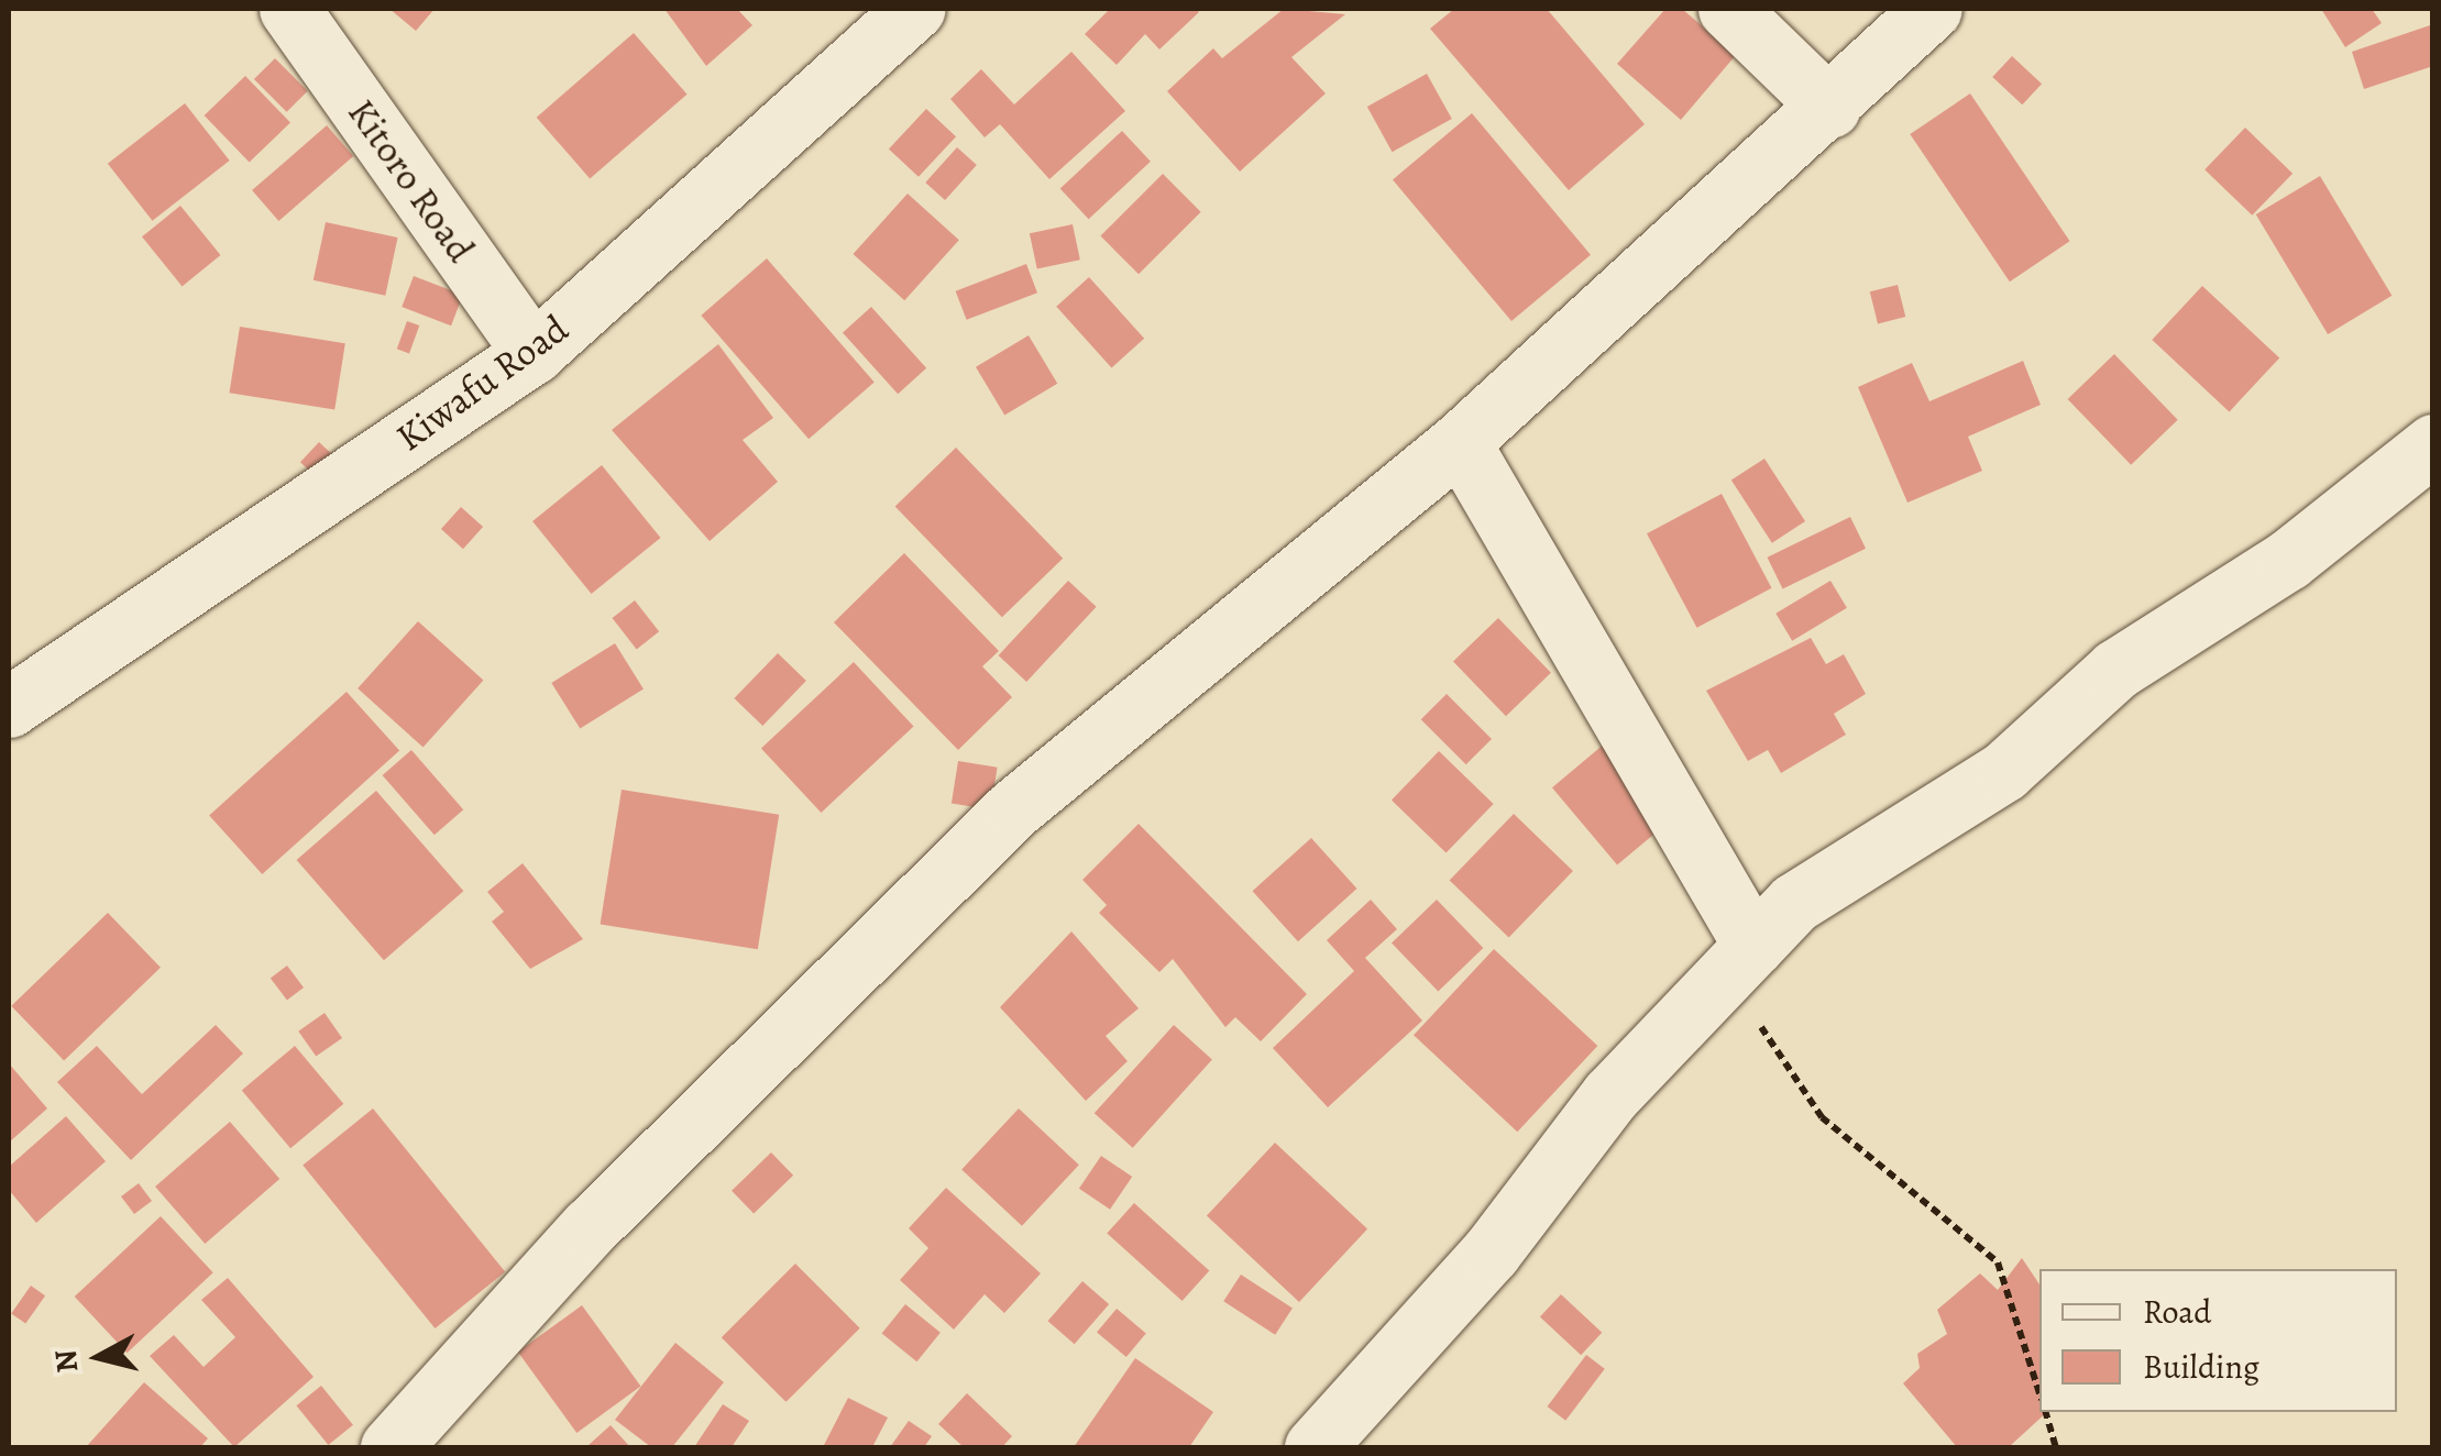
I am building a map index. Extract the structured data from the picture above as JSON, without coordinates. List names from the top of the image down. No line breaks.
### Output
{"streets":{"street":["Kitoro Road","Kiwafu Road"]},"crossings":[["Kitoro Road","Kiwafu Road"]],"legend":["Road","Building"],"north":"left"}
